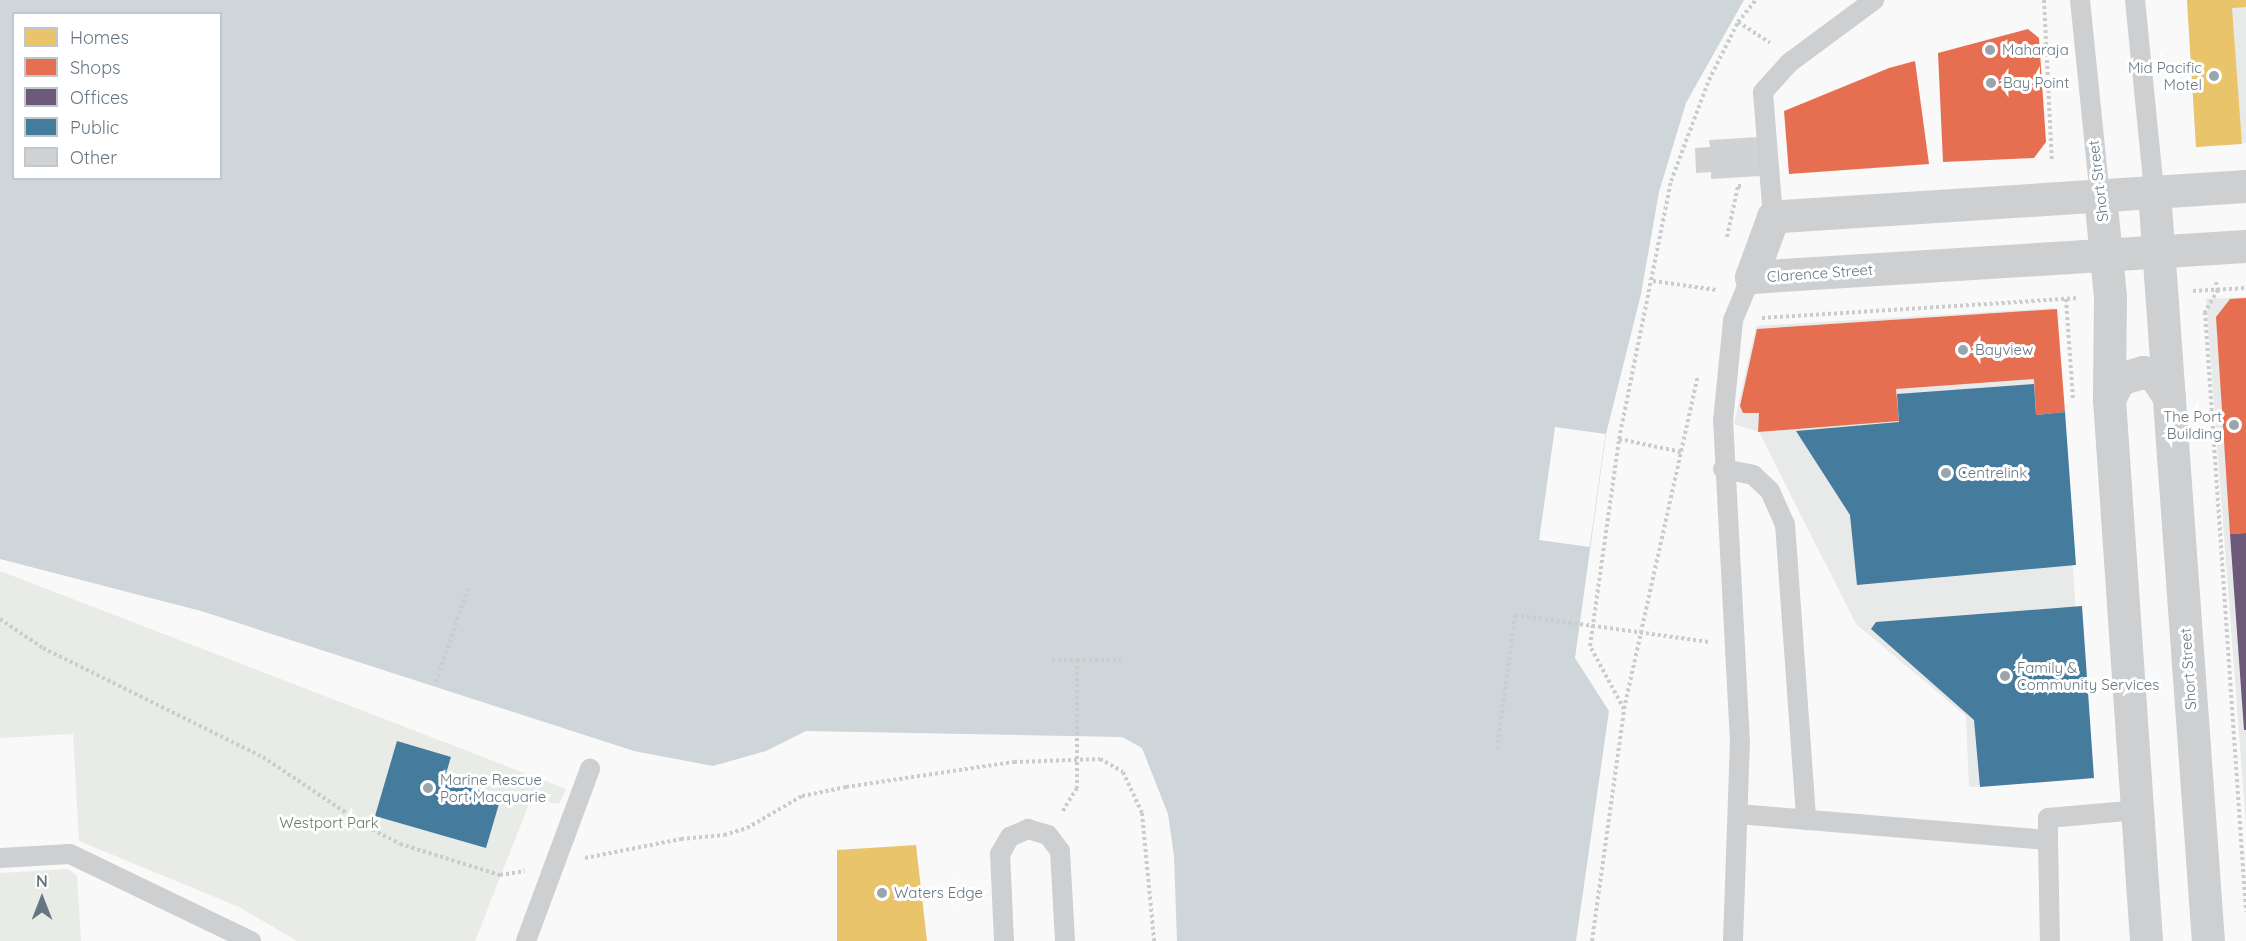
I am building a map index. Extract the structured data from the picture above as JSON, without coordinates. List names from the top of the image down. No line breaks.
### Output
{"streets":{"street":["Short Street","Clarence Street"]},"crossings":[["Short Street","Clarence Street"]],"parks":["Westport Park"],"places":["Maharaja","Mid Pacific Motel","Bay Point","Bayview","The Port Building","Centrelink","Family & Community Services","Marine Rescue Port Macquarie","Waters Edge"],"legend":["Homes","Shops","Offices","Public","Other"],"north":"top"}
